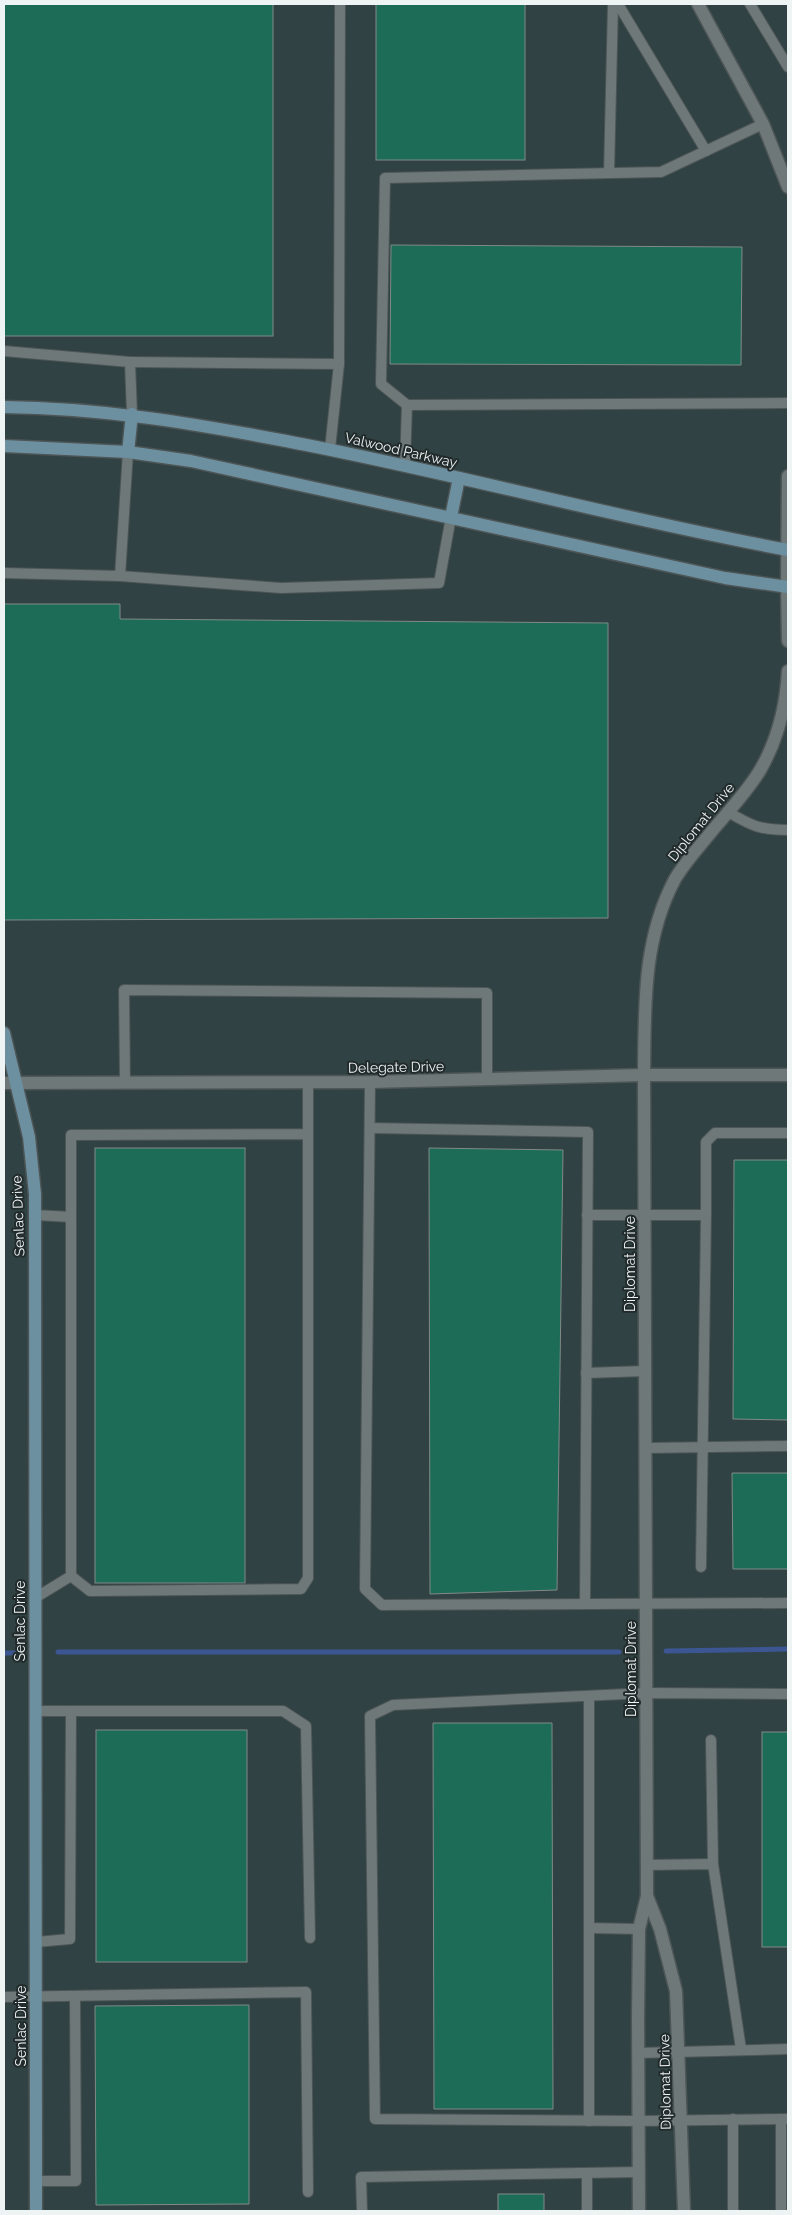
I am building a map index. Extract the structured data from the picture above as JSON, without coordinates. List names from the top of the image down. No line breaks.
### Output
{"streets":{"main road":["Valwood Parkway","Senlac Drive"],"street":["Diplomat Drive","Delegate Drive"]},"crossings":[["Diplomat Drive","Delegate Drive"],["Delegate Drive","Senlac Drive"]]}
